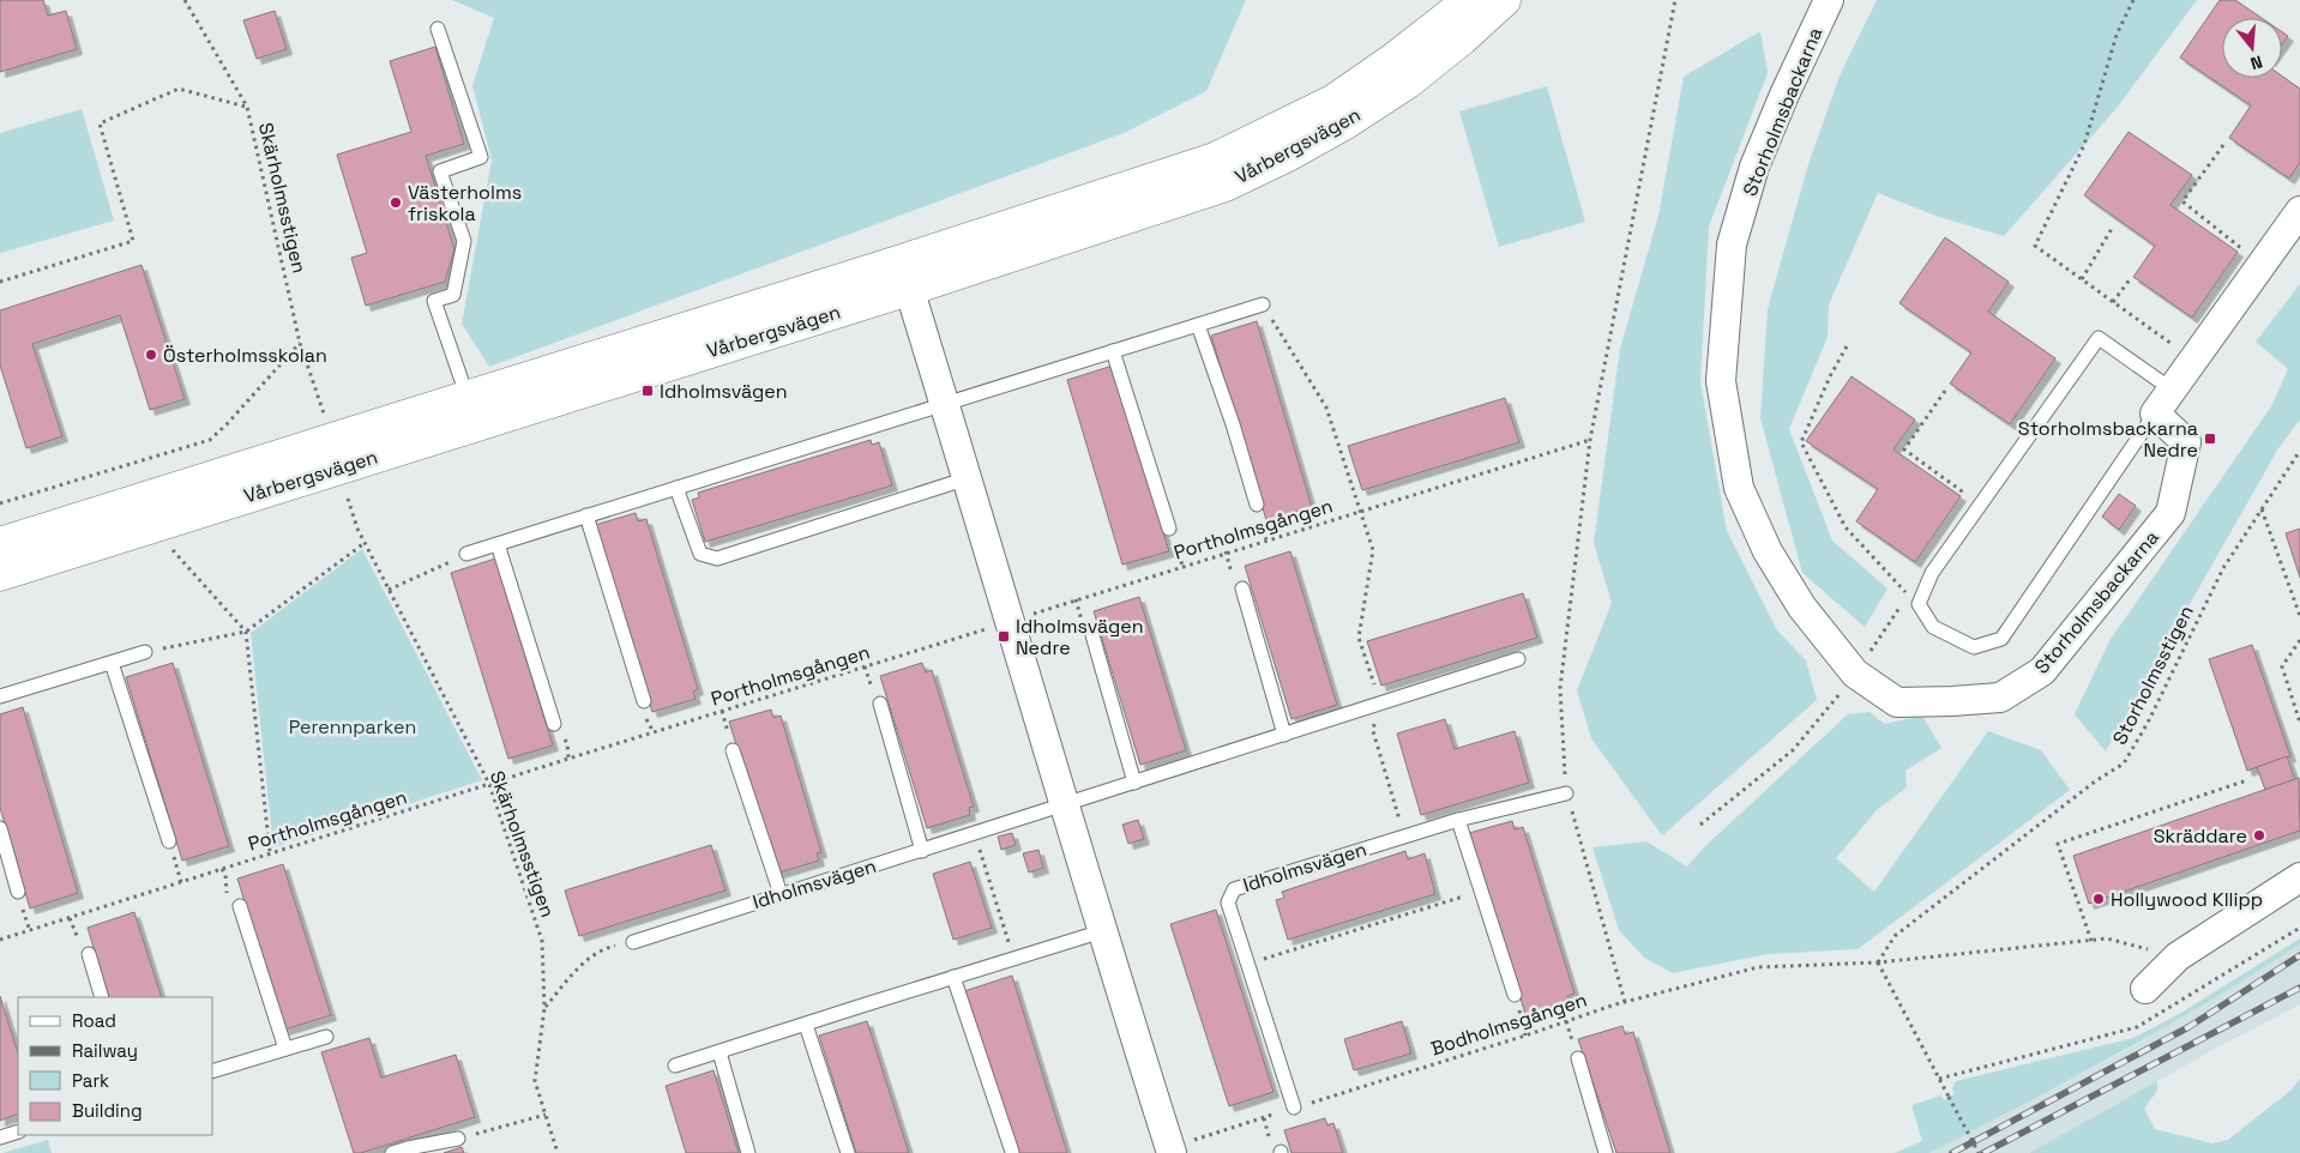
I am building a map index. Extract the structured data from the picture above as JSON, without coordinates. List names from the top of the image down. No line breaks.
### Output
{"streets":{"street":["Storholmsbackarna","Vårbergsvägen"],"lane":["Idholmsvägen"],"path":["Skärholmsstigen","Portholmsgången","Storholmsstigen","Bodholmsgången"]},"crossings":[["Skärholmsstigen","Portholmsgången"],["Storholmsstigen","Bodholmsgången"],["Idholmsvägen","Bodholmsgången"]],"parks":["Perennparken"],"places":{"other":["Västerholms friskola","Österholmsskolan","Skräddare","Hollywood Kllipp"],"transit":["Idholmsvägen","Storholmsbackarna Nedre","Idholmsvägen Nedre"]},"legend":["Road","Railway","Park","Building"],"north":"bottom"}
